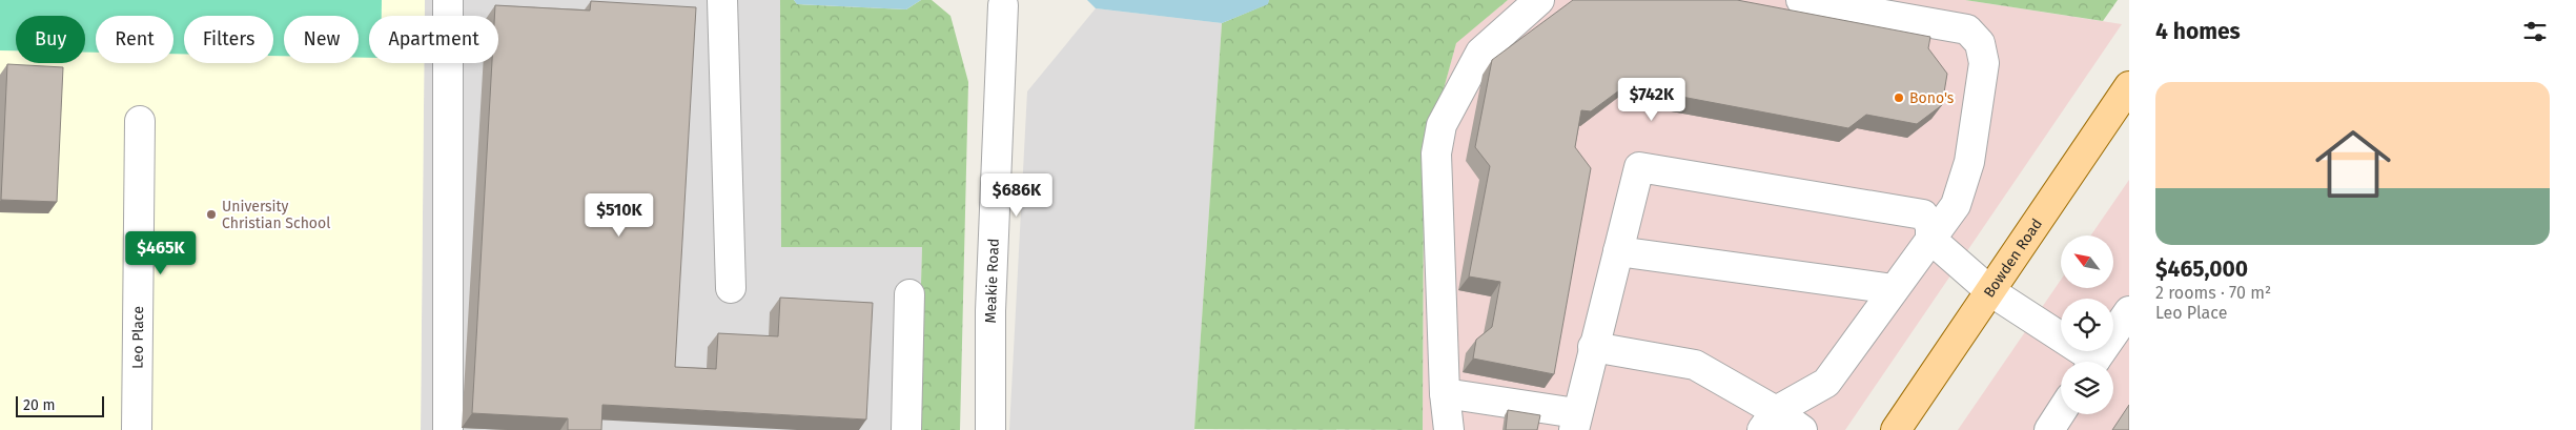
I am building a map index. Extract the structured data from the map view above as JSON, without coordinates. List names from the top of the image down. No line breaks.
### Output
{"streets":{"main road":["Bowden Road"],"street":["Meakie Road","Leo Place"]},"places":["Bono's","University Christian School"],"scale_bar":"20 m","north":"top left","page":{"heading":"4 homes","chip":["Buy","Rent","Filters","New","Apartment"],"list":[{"name":"$465,000","note":"2 rooms · 70 m² · Leo Place"}],"price":["$742K","$686K","$510K","$465K"],"scale":"20 m"}}
